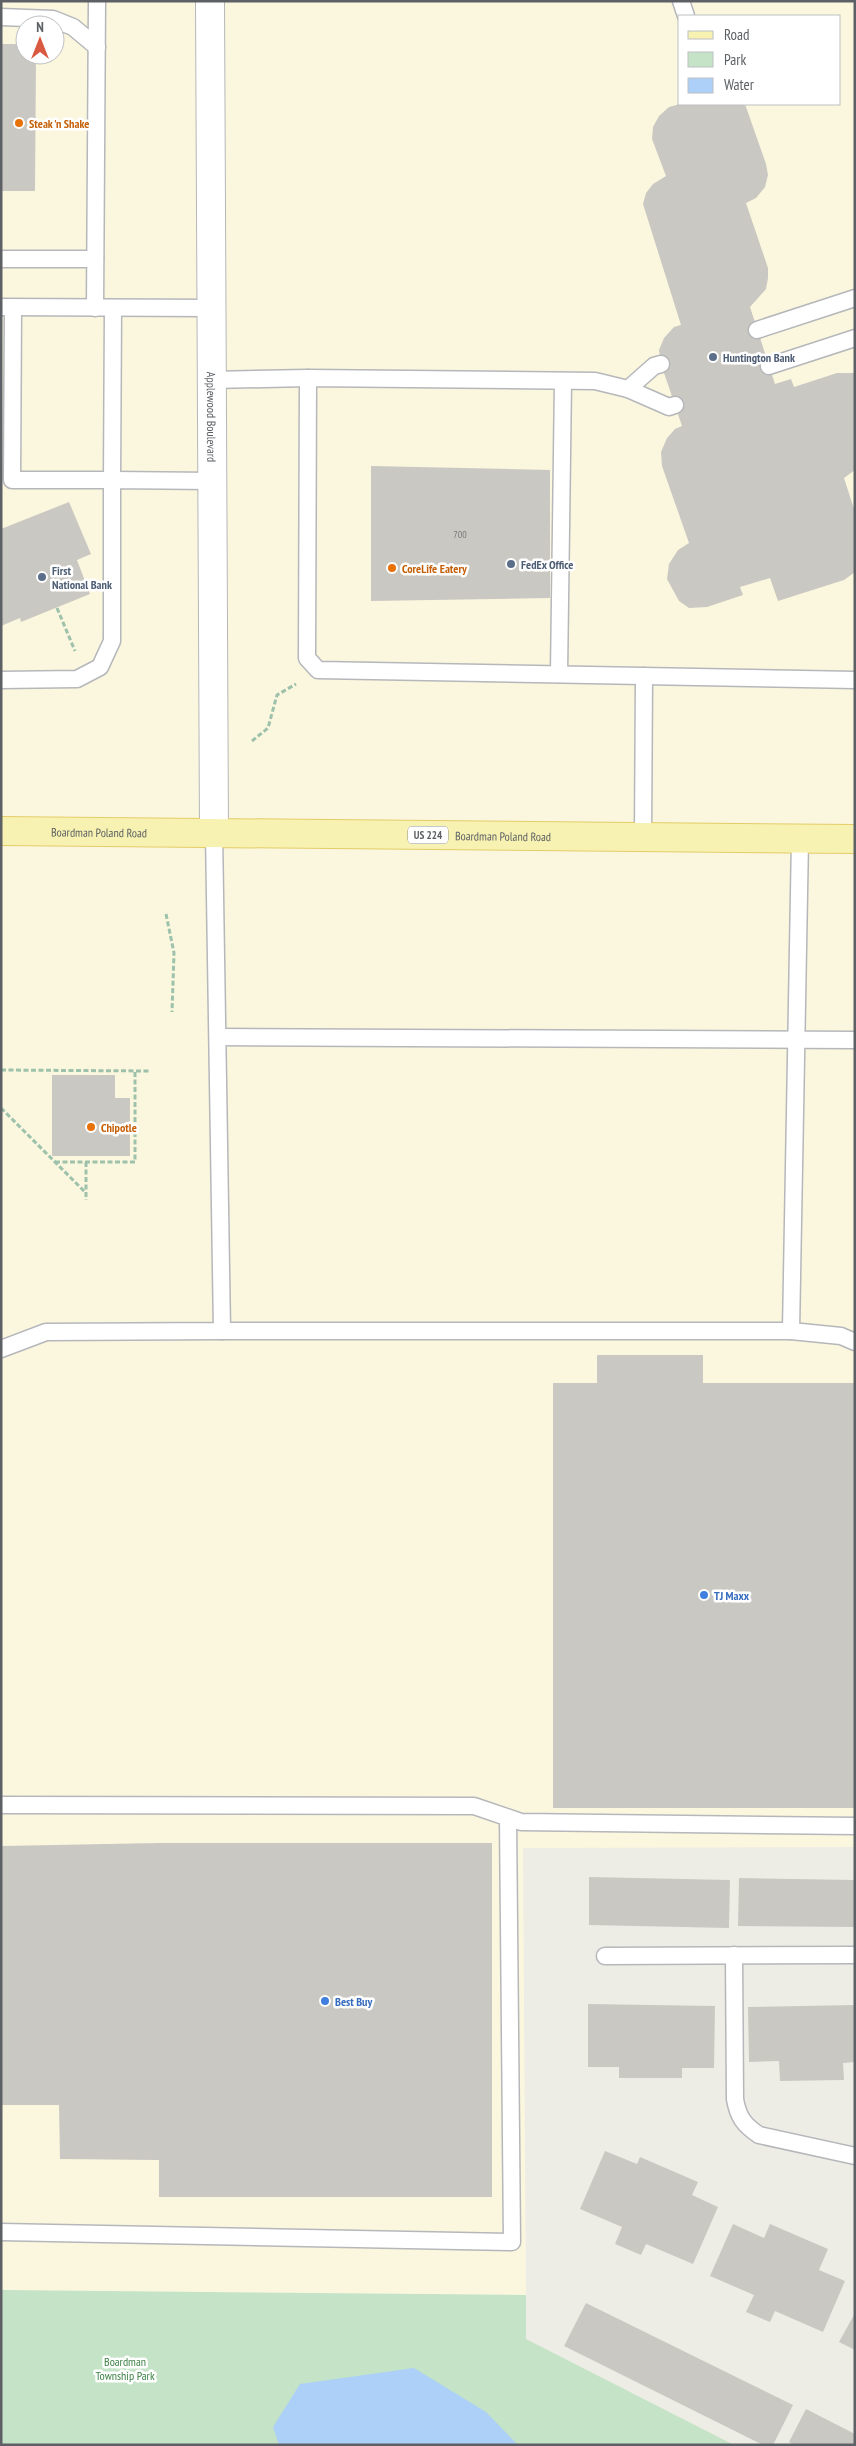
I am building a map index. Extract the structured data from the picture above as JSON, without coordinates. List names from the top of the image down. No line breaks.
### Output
{"streets":{"main road":["Boardman Poland Road","US 224"],"street":["Applewood Boulevard"]},"crossings":[["Applewood Boulevard","Boardman Poland Road"]],"parks":["Boardman Township Park"],"places":["Steak 'n Shake","Huntington Bank","FedEx Office","CoreLife Eatery","First National Bank","Chipotle","TJ Maxx","Best Buy"],"house_numbers":["700"],"legend":["Road","Park","Water"],"north":"top"}
